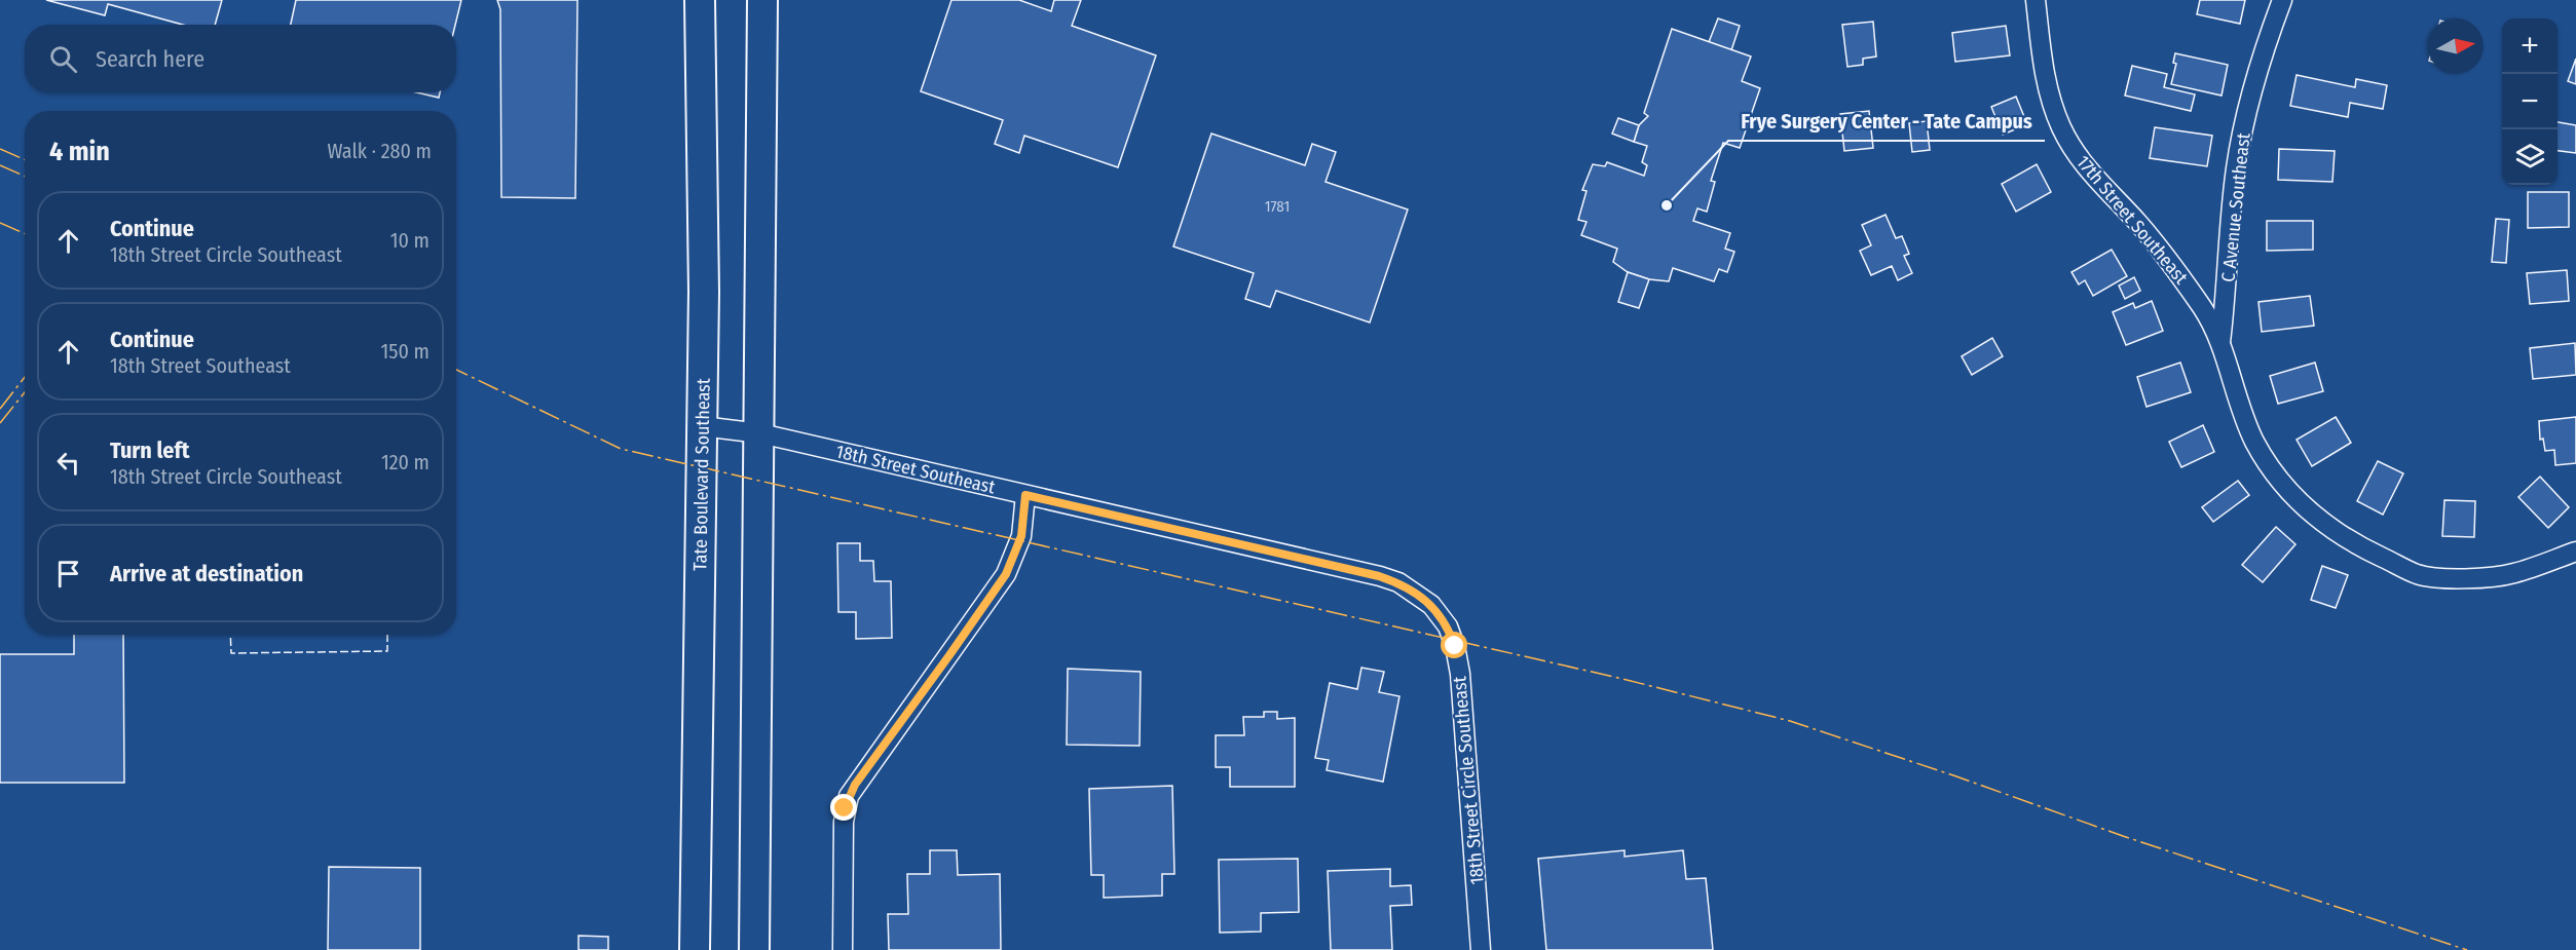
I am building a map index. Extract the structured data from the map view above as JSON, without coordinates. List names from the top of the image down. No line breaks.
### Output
{"streets":{"main road":["Tate Boulevard Southeast"],"street":["C Avenue Southeast","17th Street Southeast","18th Street Southeast","18th Street Circle Southeast"]},"crossings":[["C Avenue Southeast","17th Street Southeast"],["18th Street Southeast","Tate Boulevard Southeast"],["18th Street Southeast","18th Street Circle Southeast"]],"places":["Frye Surgery Center - Tate Campus"],"house_numbers":["1781"],"north":"right","page":{"map_buttons":["+","−"],"search":"Search here","heading":["4 min","Walk · 280 m"],"list":[["Continue","18th Street Circle Southeast","10 m"],["Continue","18th Street Southeast","150 m"],["Turn left","18th Street Circle Southeast","120 m"],"Arrive at destination"]}}
